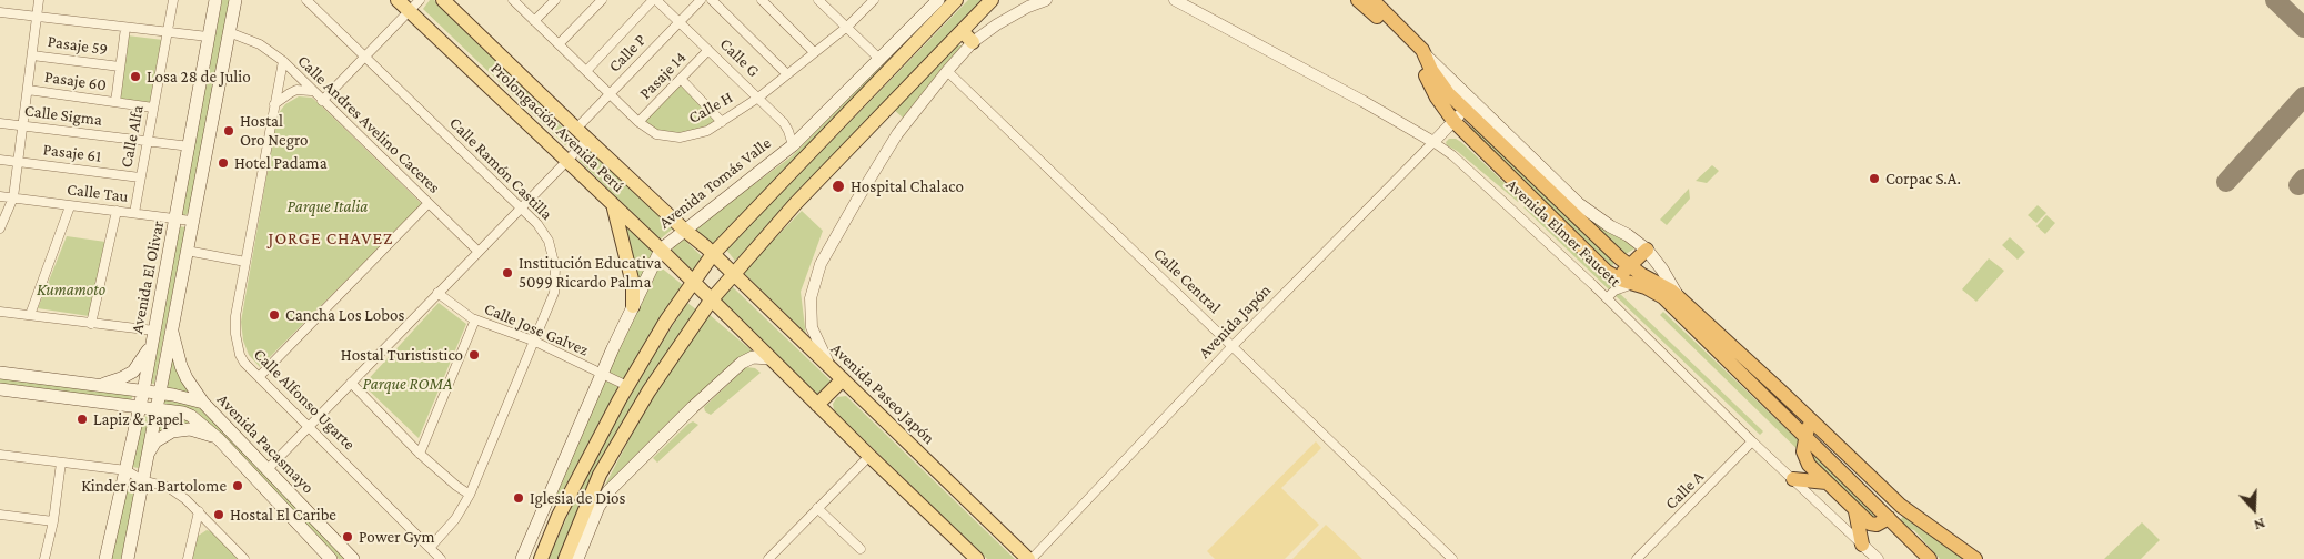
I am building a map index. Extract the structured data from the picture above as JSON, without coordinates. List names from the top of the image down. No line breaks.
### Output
{"streets":{"highway":["Avenida Elmer Faucett"],"main road":["Prolongación Avenida Perú","Avenida Tomás Valle","Avenida El Olivar","Avenida Paseo Japón","Avenida Pacasmayo"],"street":["Pasaje 59","Calle P","Calle G","Pasaje 14","Pasaje 60","Calle H","Calle Sigma","Calle Andres Avelino Caceres","Calle Alfa","Pasaje 61","Calle Ramón Castilla","Calle Tau","Calle Central","Avenida Japón","Calle Jose Galvez","Calle Alfonso Ugarte","Calle A"]},"crossings":[["Calle P","Calle G"],["Calle P","Calle H"],["Calle P","Prolongación Avenida Perú"],["Calle G","Pasaje 14"],["Calle G","Calle H"],["Calle G","Avenida Tomás Valle"],["Pasaje 14","Calle H"],["Pasaje 60","Calle Alfa"],["Calle Sigma","Calle Alfa"],["Calle Sigma","Avenida El Olivar"],["Calle Andres Avelino Caceres","Avenida El Olivar"],["Calle Andres Avelino Caceres","Calle Alfonso Ugarte"],["Prolongación Avenida Perú","Avenida Tomás Valle"],["Prolongación Avenida Perú","Avenida Paseo Japón"],["Calle Alfa","Pasaje 61"],["Calle Alfa","Calle Tau"],["Calle Ramón Castilla","Calle Jose Galvez"],["Calle Ramón Castilla","Calle Alfonso Ugarte"],["Avenida Tomás Valle","Calle Jose Galvez"],["Calle Tau","Avenida El Olivar"],["Avenida Elmer Faucett","Avenida Japón"],["Avenida Elmer Faucett","Calle A"],["Avenida El Olivar","Avenida Pacasmayo"],["Calle Central","Avenida Japón"],["Avenida Japón","Avenida Paseo Japón"]],"districts":["JORGE CHAVEZ"],"parks":["Parque Italia","Kumamoto","Parque ROMA"],"places":["Losa 28 de Julio","Hostal Oro Negro","Hotel Padama","Corpac S.A.","Hospital Chalaco","Institución Educativa 5099 Ricardo Palma","Cancha Los Lobos","Hostal Turististico","Lapiz & Papel","Kinder San Bartolome","Iglesia de Dios","Hostal El Caribe","Power Gym"],"north":"bottom"}
